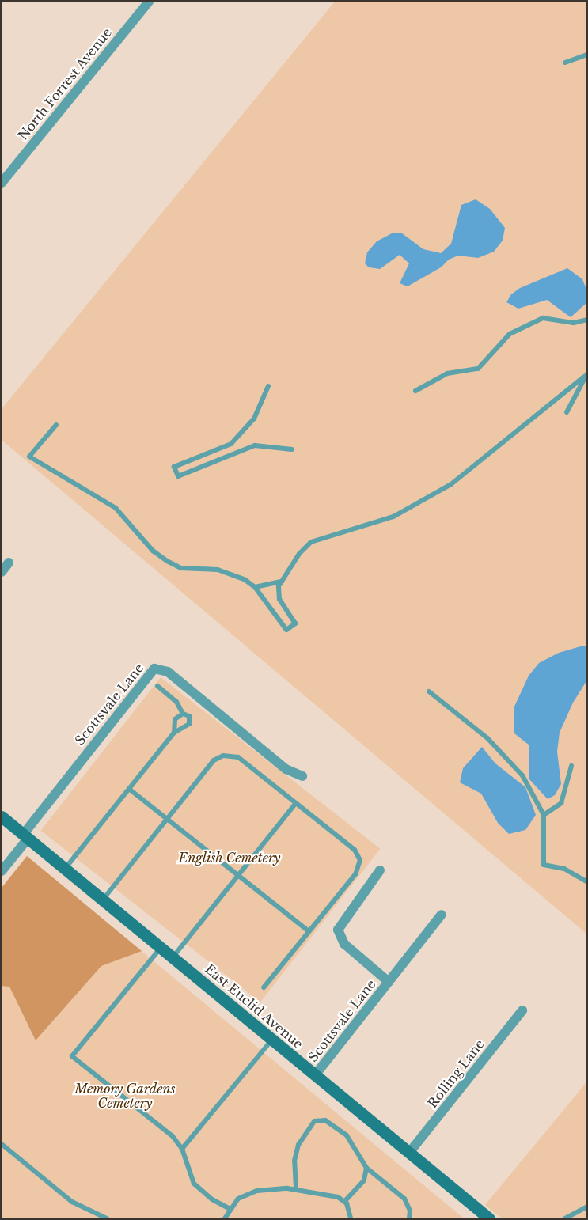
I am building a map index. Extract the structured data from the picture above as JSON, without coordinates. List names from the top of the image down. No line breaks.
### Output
{"streets":{"main road":["East Euclid Avenue"],"street":["North Forrest Avenue","Scottsvale Lane","Rolling Lane"]},"crossings":[["Scottsvale Lane","East Euclid Avenue"],["East Euclid Avenue","Rolling Lane"]],"parks":["English Cemetery","Memory Gardens Cemetery"]}
